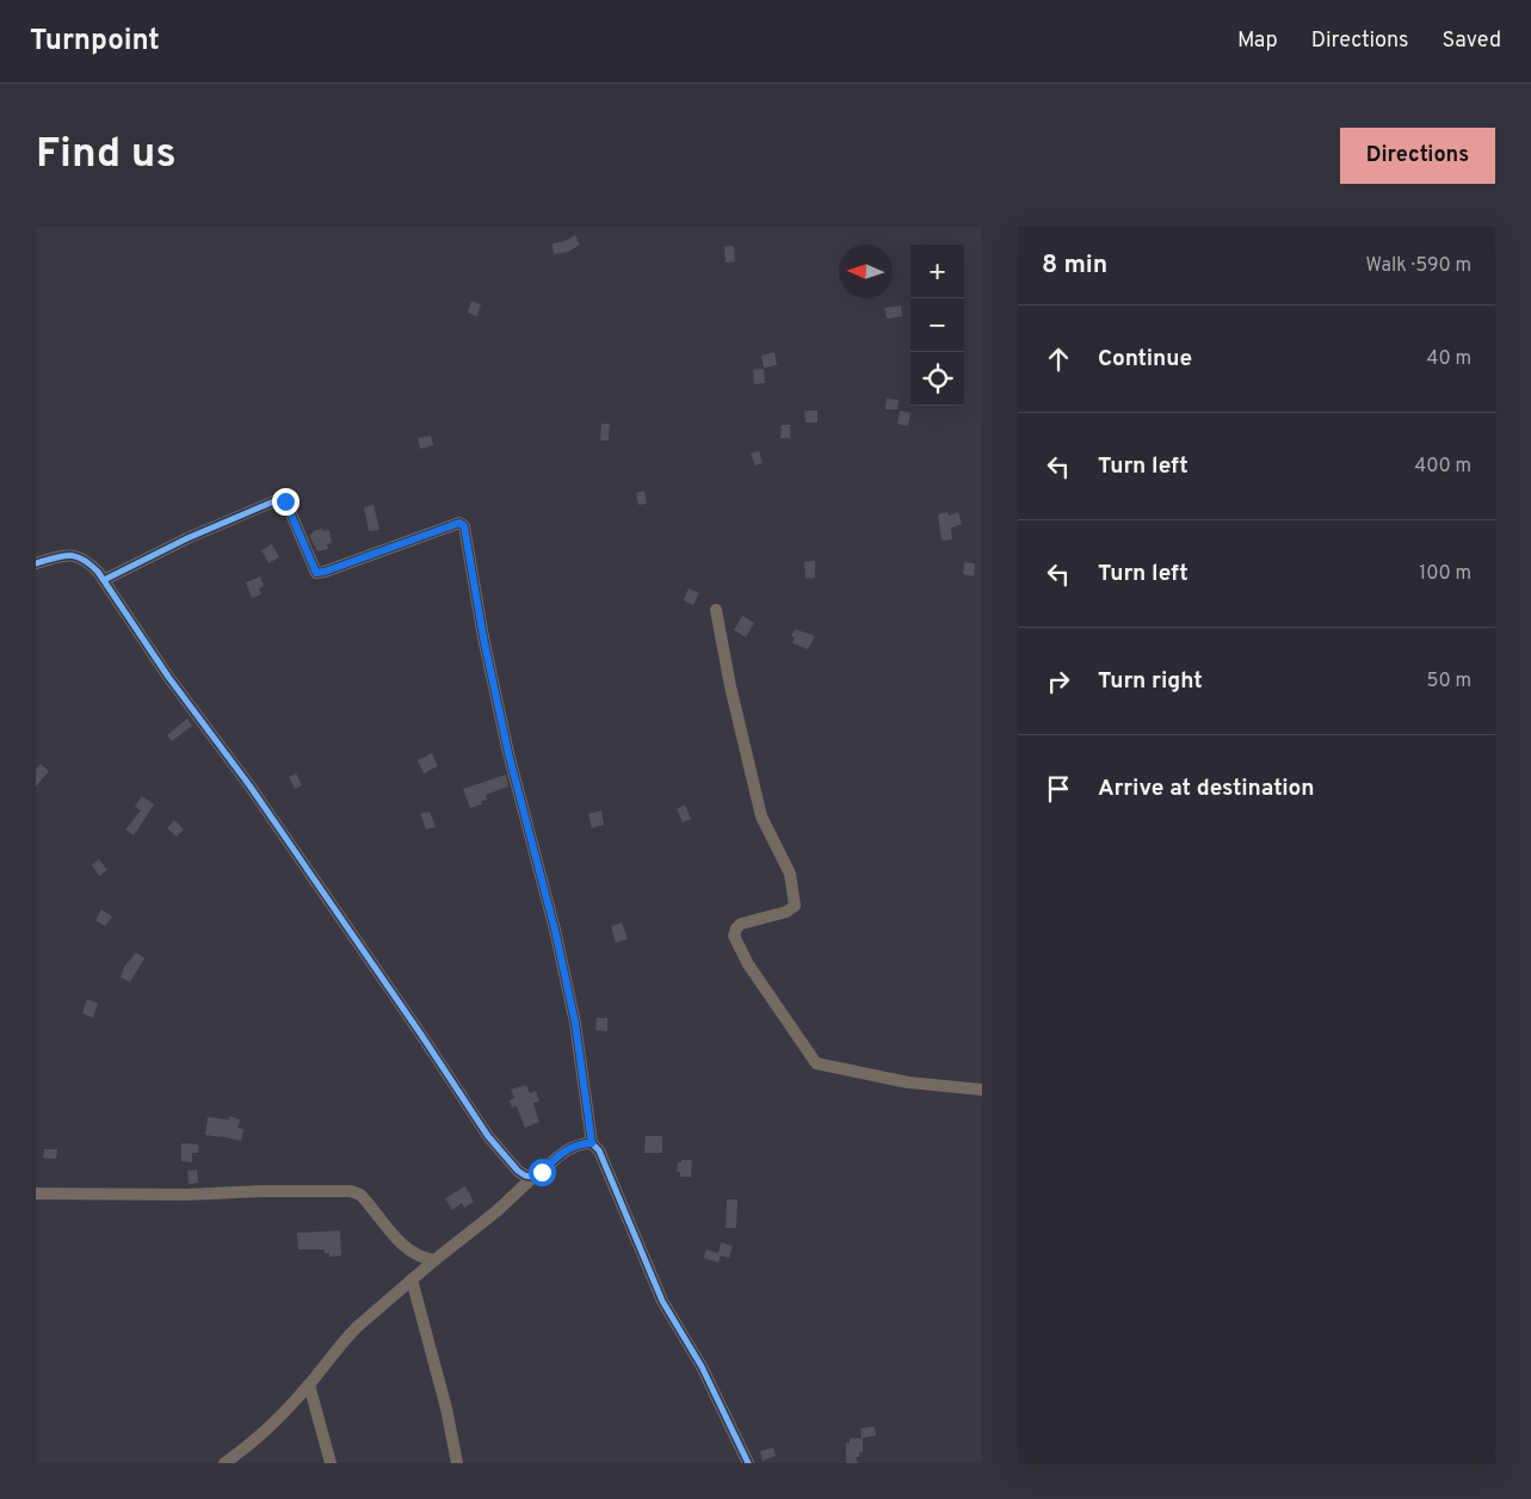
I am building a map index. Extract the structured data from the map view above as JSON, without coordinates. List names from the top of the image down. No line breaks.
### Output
{"north":"left","page":{"header":"Turnpoint","nav":["Map","Directions","Saved"],"buttons":"Directions","title":"Find us","heading":["8 min","Walk · 590 m"],"map_buttons":["+","−"],"list":[["Continue","40 m"],["Turn left","400 m"],["Turn left","100 m"],["Turn right","50 m"],"Arrive at destination"]}}
